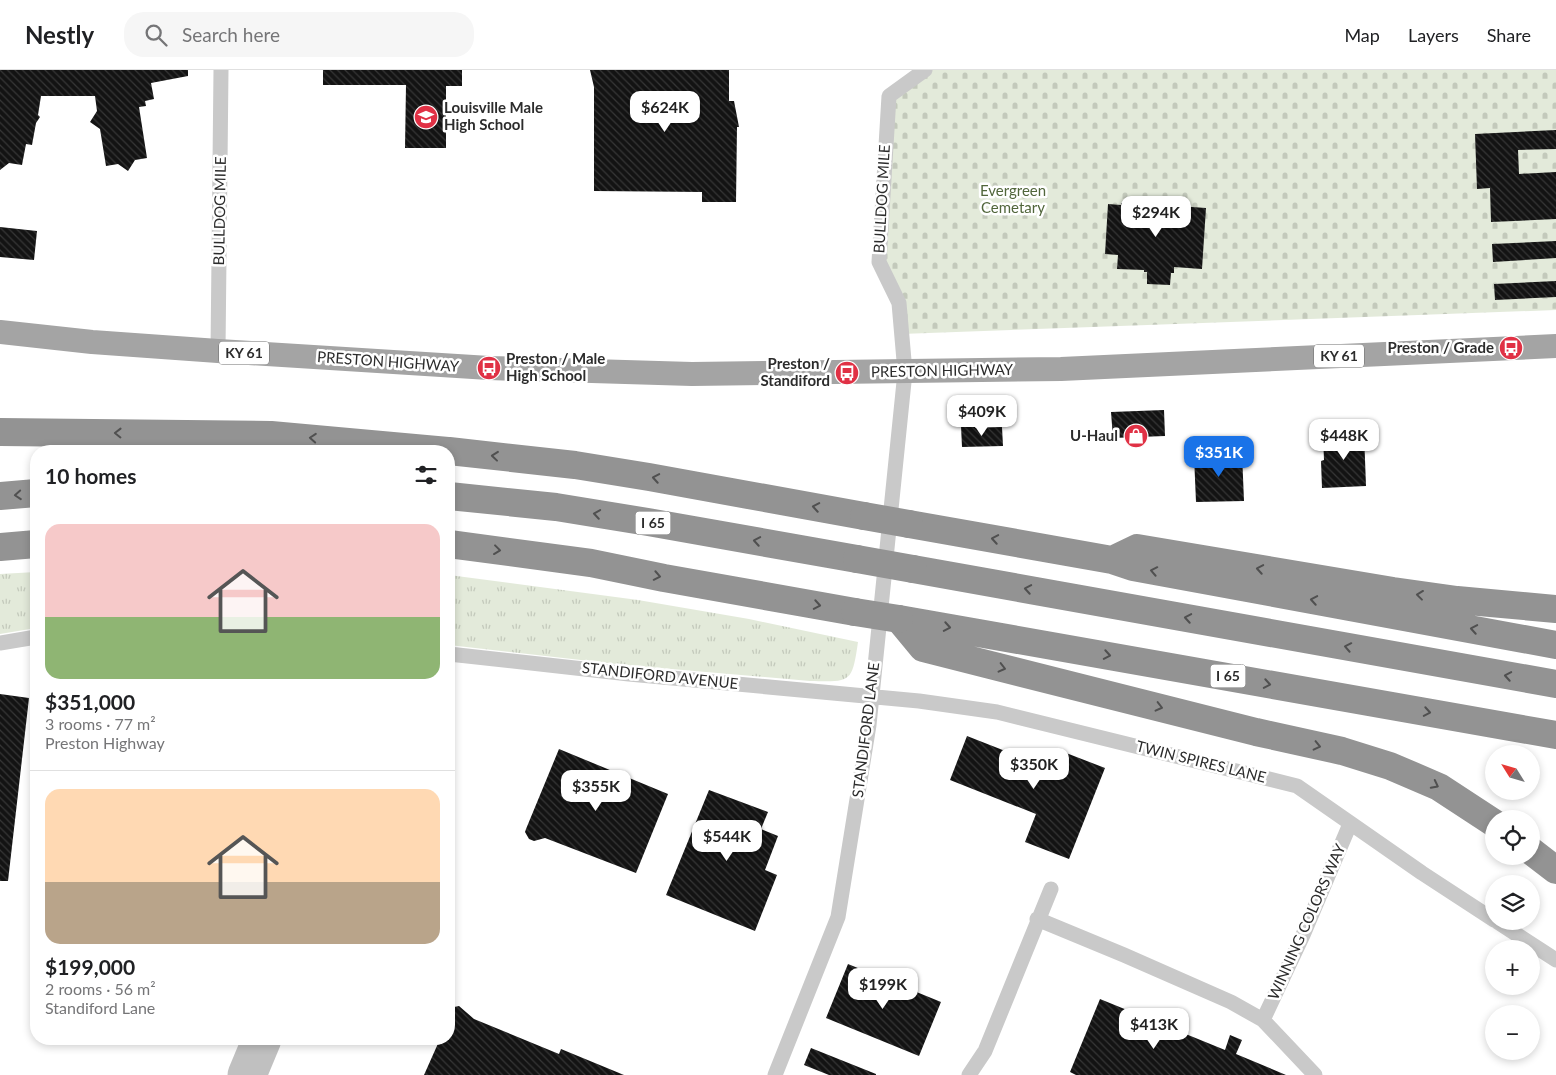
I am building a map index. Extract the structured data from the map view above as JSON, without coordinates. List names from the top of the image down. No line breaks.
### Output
{"streets":{"highway":["I 65"],"main road":["KY 61","PRESTON HIGHWAY"],"street":["BULLDOG MILE","STANDIFORD AVENUE","STANDIFORD LANE","TWIN SPIRES LANE","WINNING COLORS WAY"]},"crossings":[["BULLDOG MILE","PRESTON HIGHWAY"],["BULLDOG MILE","STANDIFORD LANE"],["PRESTON HIGHWAY","STANDIFORD LANE"],["STANDIFORD AVENUE","STANDIFORD LANE"],["STANDIFORD AVENUE","TWIN SPIRES LANE"],["STANDIFORD LANE","TWIN SPIRES LANE"],["TWIN SPIRES LANE","WINNING COLORS WAY"]],"parks":["Evergreen Cemetary"],"places":{"school or university":["Louisville Male High School"],"bus stop":["Preston / Grade","Preston / Male High School","Preston / Standiford"],"shop":["U-Haul"]},"north":"top left","page":{"header":"Nestly","search":"Search here","nav":["Map","Layers","Share"],"price":["$624K","$294K","$409K","$448K","$351K","$350K","$355K","$544K","$199K","$413K"],"heading":"10 homes","list":[{"name":"$351,000","note":"3 rooms · 77 m² · Preston Highway"},{"name":"$199,000","note":"2 rooms · 56 m² · Standiford Lane"}],"map_buttons":["+","−"]}}
